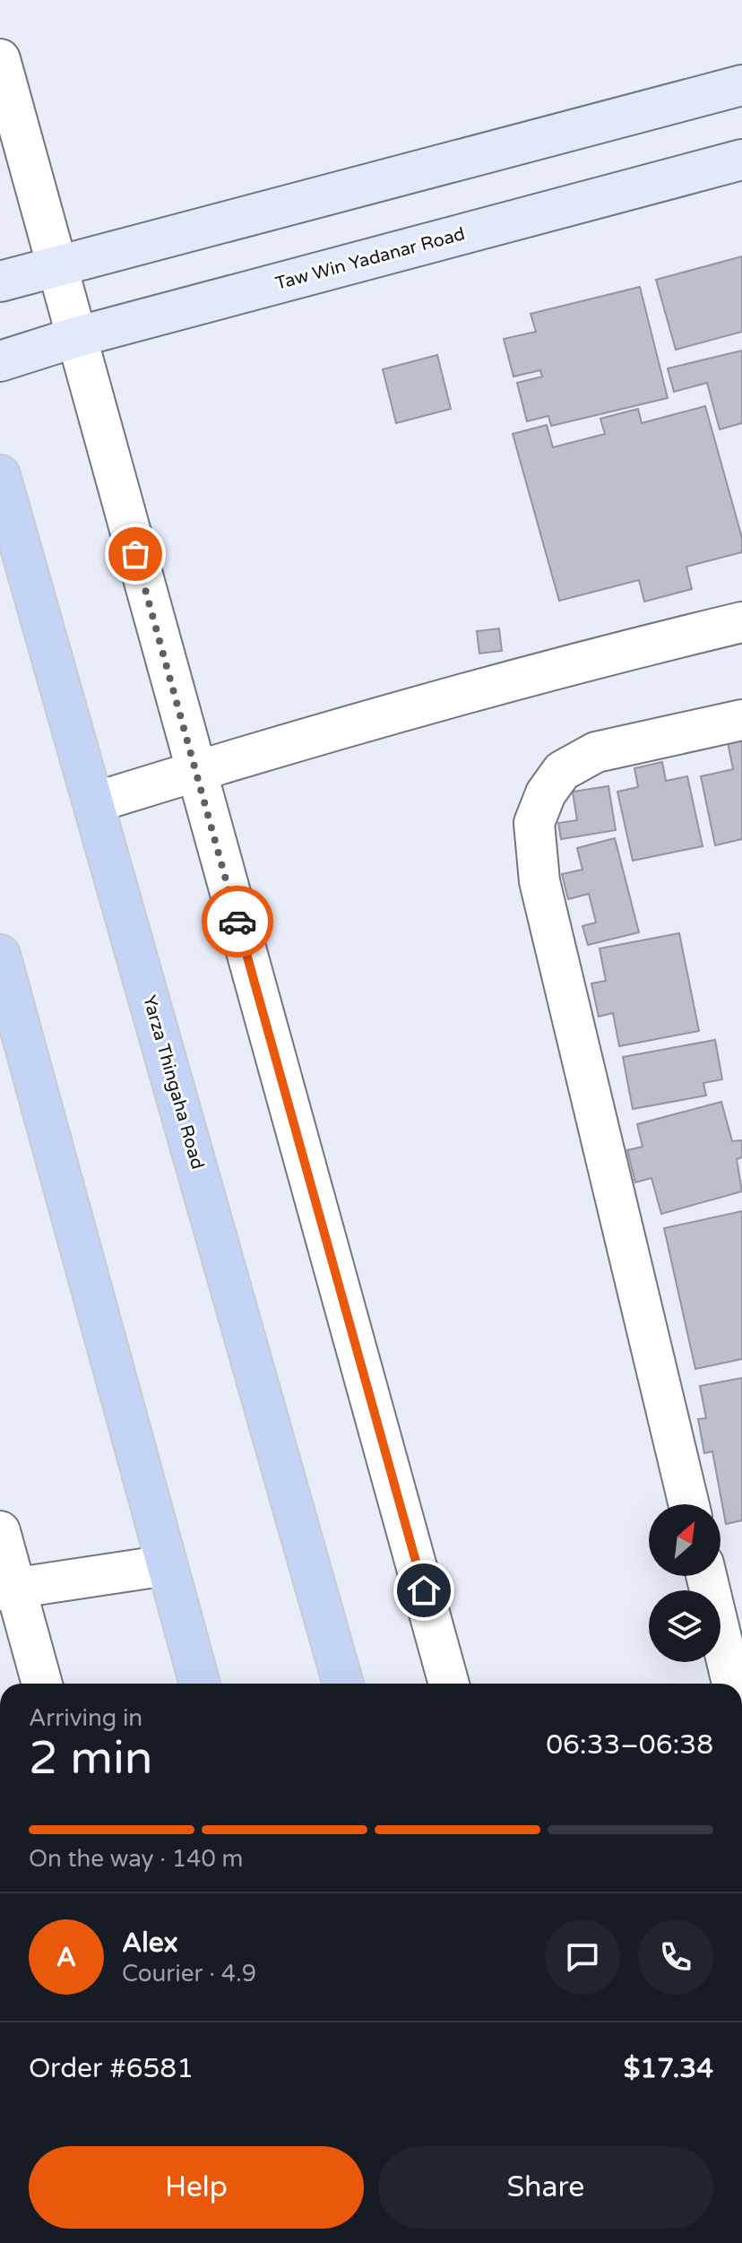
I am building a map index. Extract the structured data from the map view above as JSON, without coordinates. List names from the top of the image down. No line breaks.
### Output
{"streets":{"main road":["Taw Win Yadanar Road","Yarza Thingaha Road"]},"north":"top right","page":{"heading":["2 min","Arriving in","06:33–06:38"],"panel":["Alex","Courier · 4.9","Order #6581","$17.34"],"bar":"On the way · 140 m","round":"A","buttons":["Help","Share"]}}
